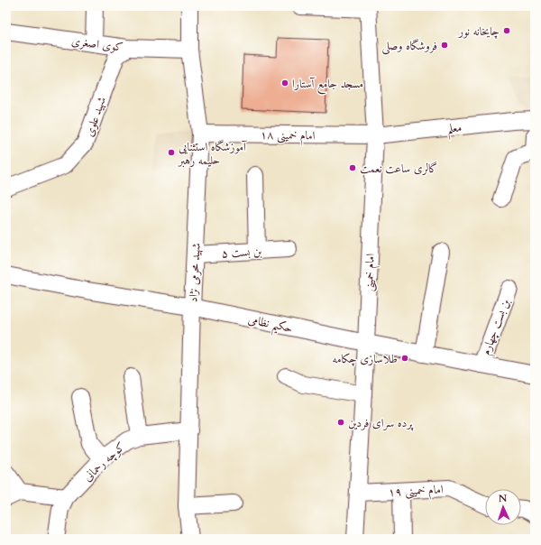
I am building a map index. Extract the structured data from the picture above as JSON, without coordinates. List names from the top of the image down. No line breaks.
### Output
{"streets":{"street":["کوی اصغری","شهید علوی","معلم","امام خمینی ۱۸","بن بست ۵","شهید محرمی نژاد","امام خمینی","حکیم نظامی","بن بست چهارم","کوچه رحمانی","امام خمینی ۱۹"]},"crossings":[["کوی اصغری","شهید علوی"],["کوی اصغری","شهید محرمی نژاد"],["معلم","امام خمینی ۱۸"],["معلم","امام خمینی"],["امام خمینی ۱۸","شهید محرمی نژاد"],["امام خمینی ۱۸","امام خمینی"],["بن بست ۵","شهید محرمی نژاد"],["شهید محرمی نژاد","حکیم نظامی"],["شهید محرمی نژاد","کوچه رحمانی"],["امام خمینی","حکیم نظامی"],["امام خمینی","امام خمینی ۱۹"],["حکیم نظامی","بن بست چهارم"]],"places":["چایخانه نور","فروشگاه وصلی","مسجد جامع آستارا","آموزشگاه استثنایی حلیمه رهبر","گالری ساعت نعمت","طلاسازی چکامه","پرده سرای فردین"],"north":"top"}
